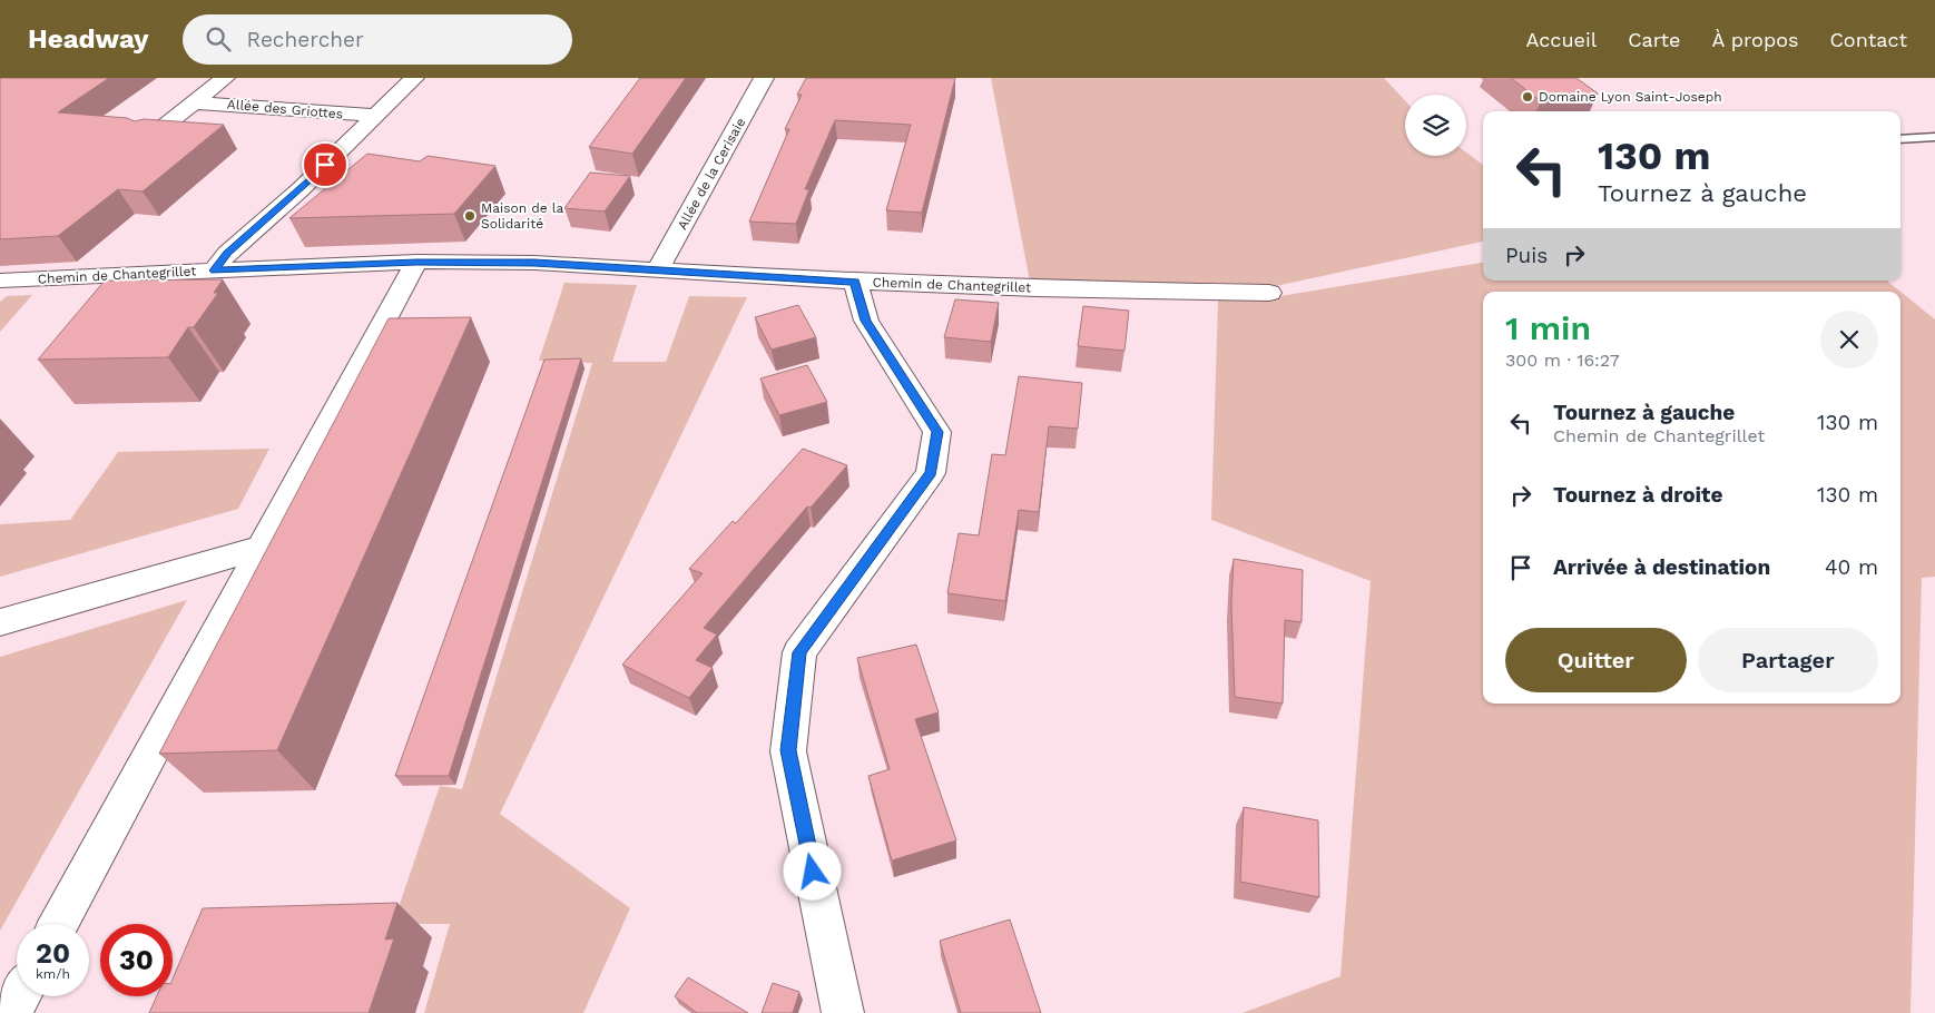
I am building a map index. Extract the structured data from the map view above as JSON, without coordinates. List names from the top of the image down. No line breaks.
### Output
{"streets":{"street":["Allée des Griottes","Allée de la Cerisaie","Chemin de Chantegrillet"]},"crossings":[["Allée de la Cerisaie","Chemin de Chantegrillet"]],"places":["Domaine Lyon Saint-Joseph","Maison de la Solidarité"],"page":{"header":"Headway","search":"Rechercher","nav":["Accueil","Carte","À propos","Contact"],"turn":["130 m","Tournez à gauche"],"then":"Puis","heading":["1 min","300 m · 16:27"],"list":[{"name":"Tournez à gauche","note":"Chemin de Chantegrillet","value":"130 m"},{"name":"Tournez à droite","value":"130 m"},{"name":"Arrivée à destination","value":"40 m"}],"buttons":["Quitter","Partager"],"speed":"20 km/h","limit":"30"}}
